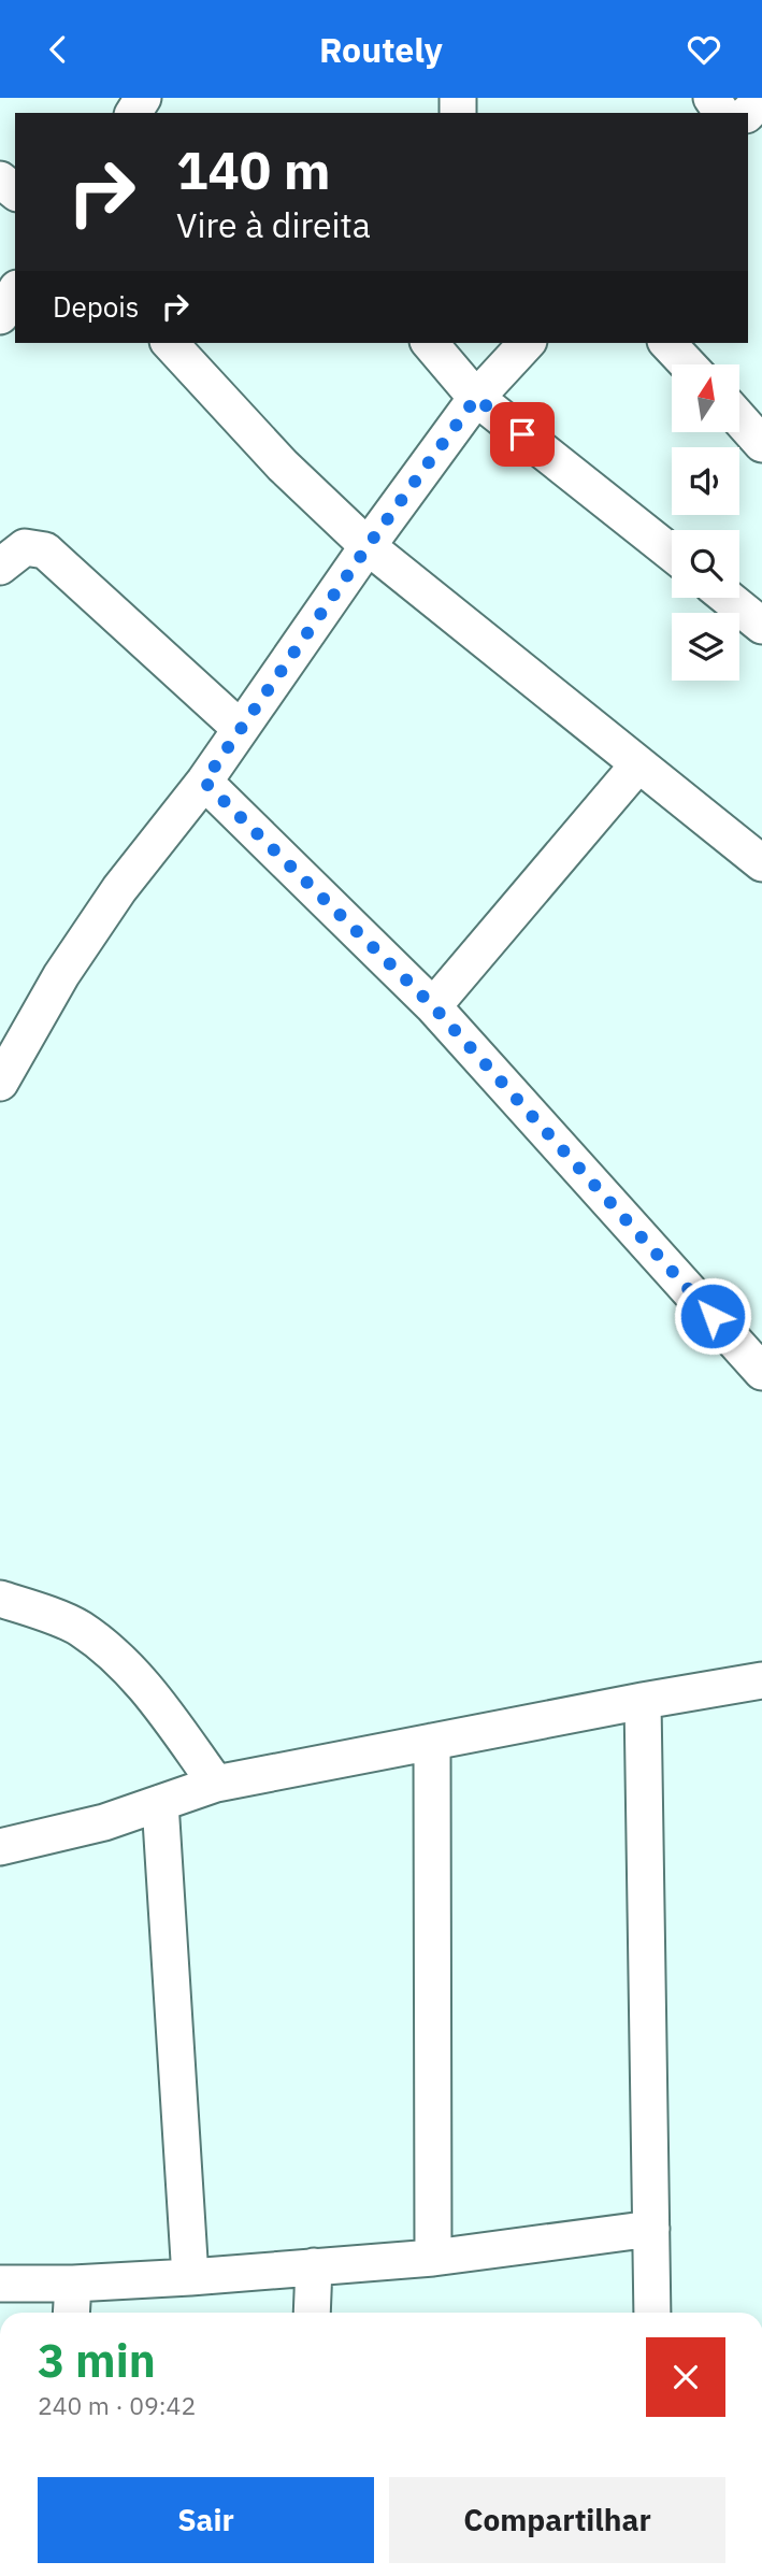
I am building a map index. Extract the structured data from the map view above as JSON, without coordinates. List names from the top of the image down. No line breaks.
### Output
{"north":"top","page":{"header":"Routely","turn":["140 m","Vire à direita"],"then":"Depois","heading":["3 min","240 m · 09:42"],"buttons":["Sair","Compartilhar"]}}
